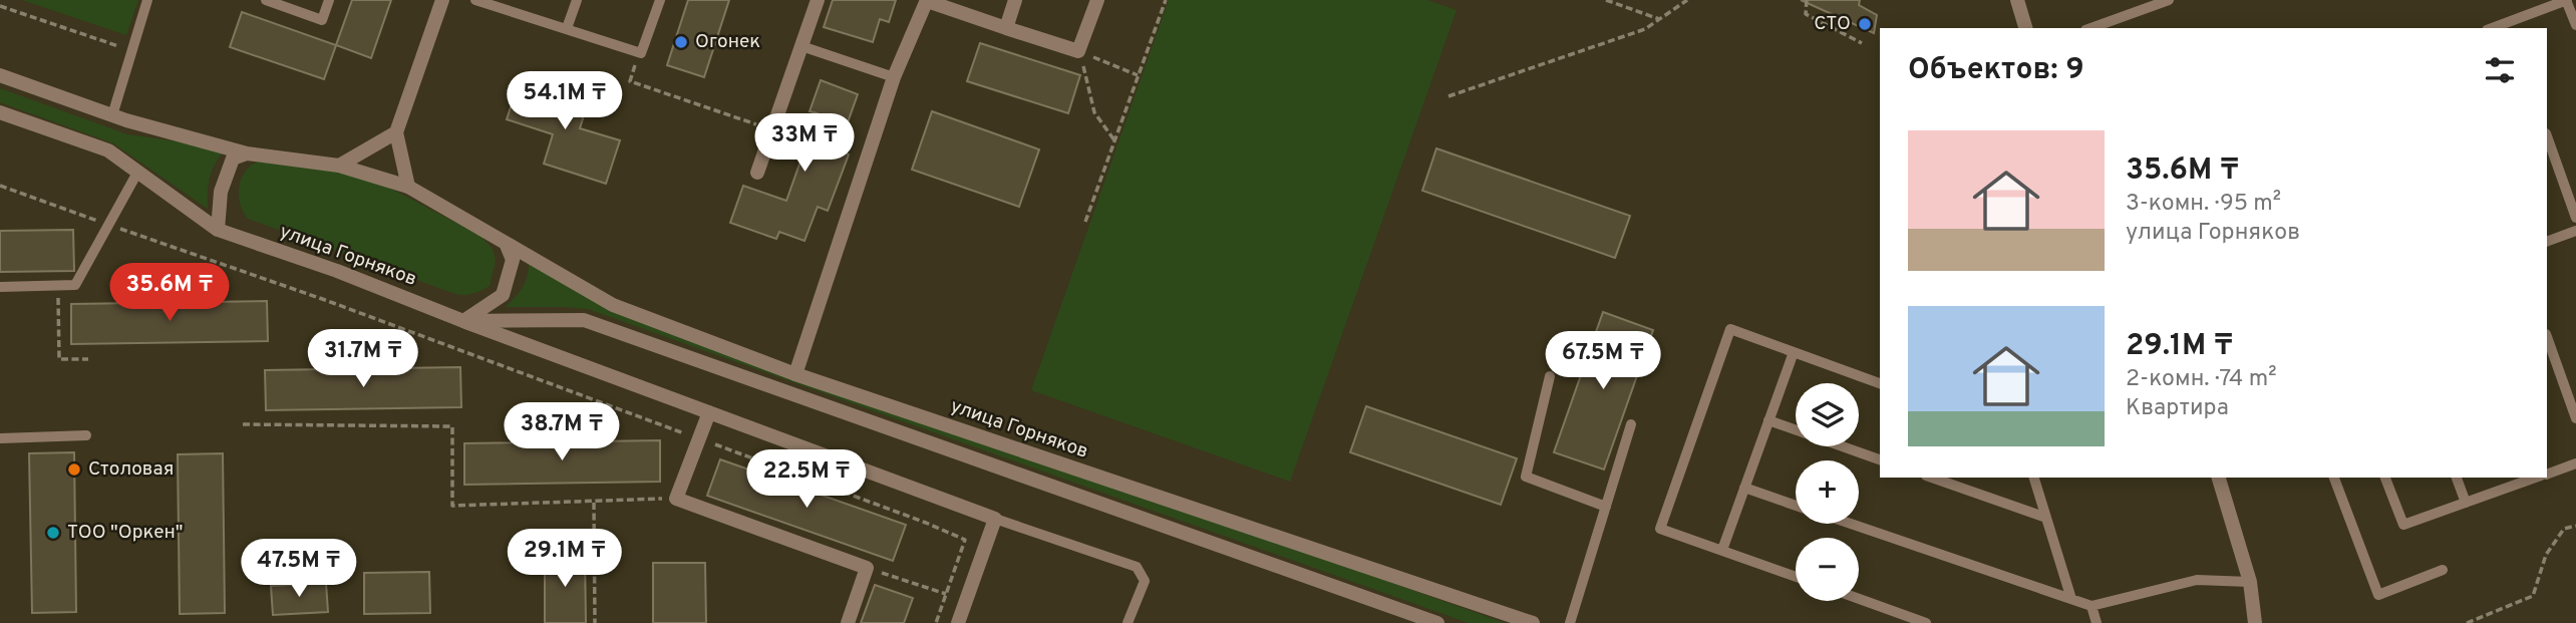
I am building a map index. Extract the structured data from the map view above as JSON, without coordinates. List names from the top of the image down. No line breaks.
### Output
{"streets":{"street":["улица Горняков"]},"places":["СТО","Огонек","Столовая","ТОО \"Оркен\""],"page":{"heading":"Объектов: 9","price":["54.1M ₸","33M ₸","35.6M ₸","31.7M ₸","67.5M ₸","38.7M ₸","22.5M ₸","29.1M ₸","47.5M ₸"],"list":[{"name":"35.6M ₸","note":"3-комн. · 95 m² · улица Горняков"},{"name":"29.1M ₸","note":"2-комн. · 74 m² · Квартира"}],"map_buttons":["+","−"]}}
